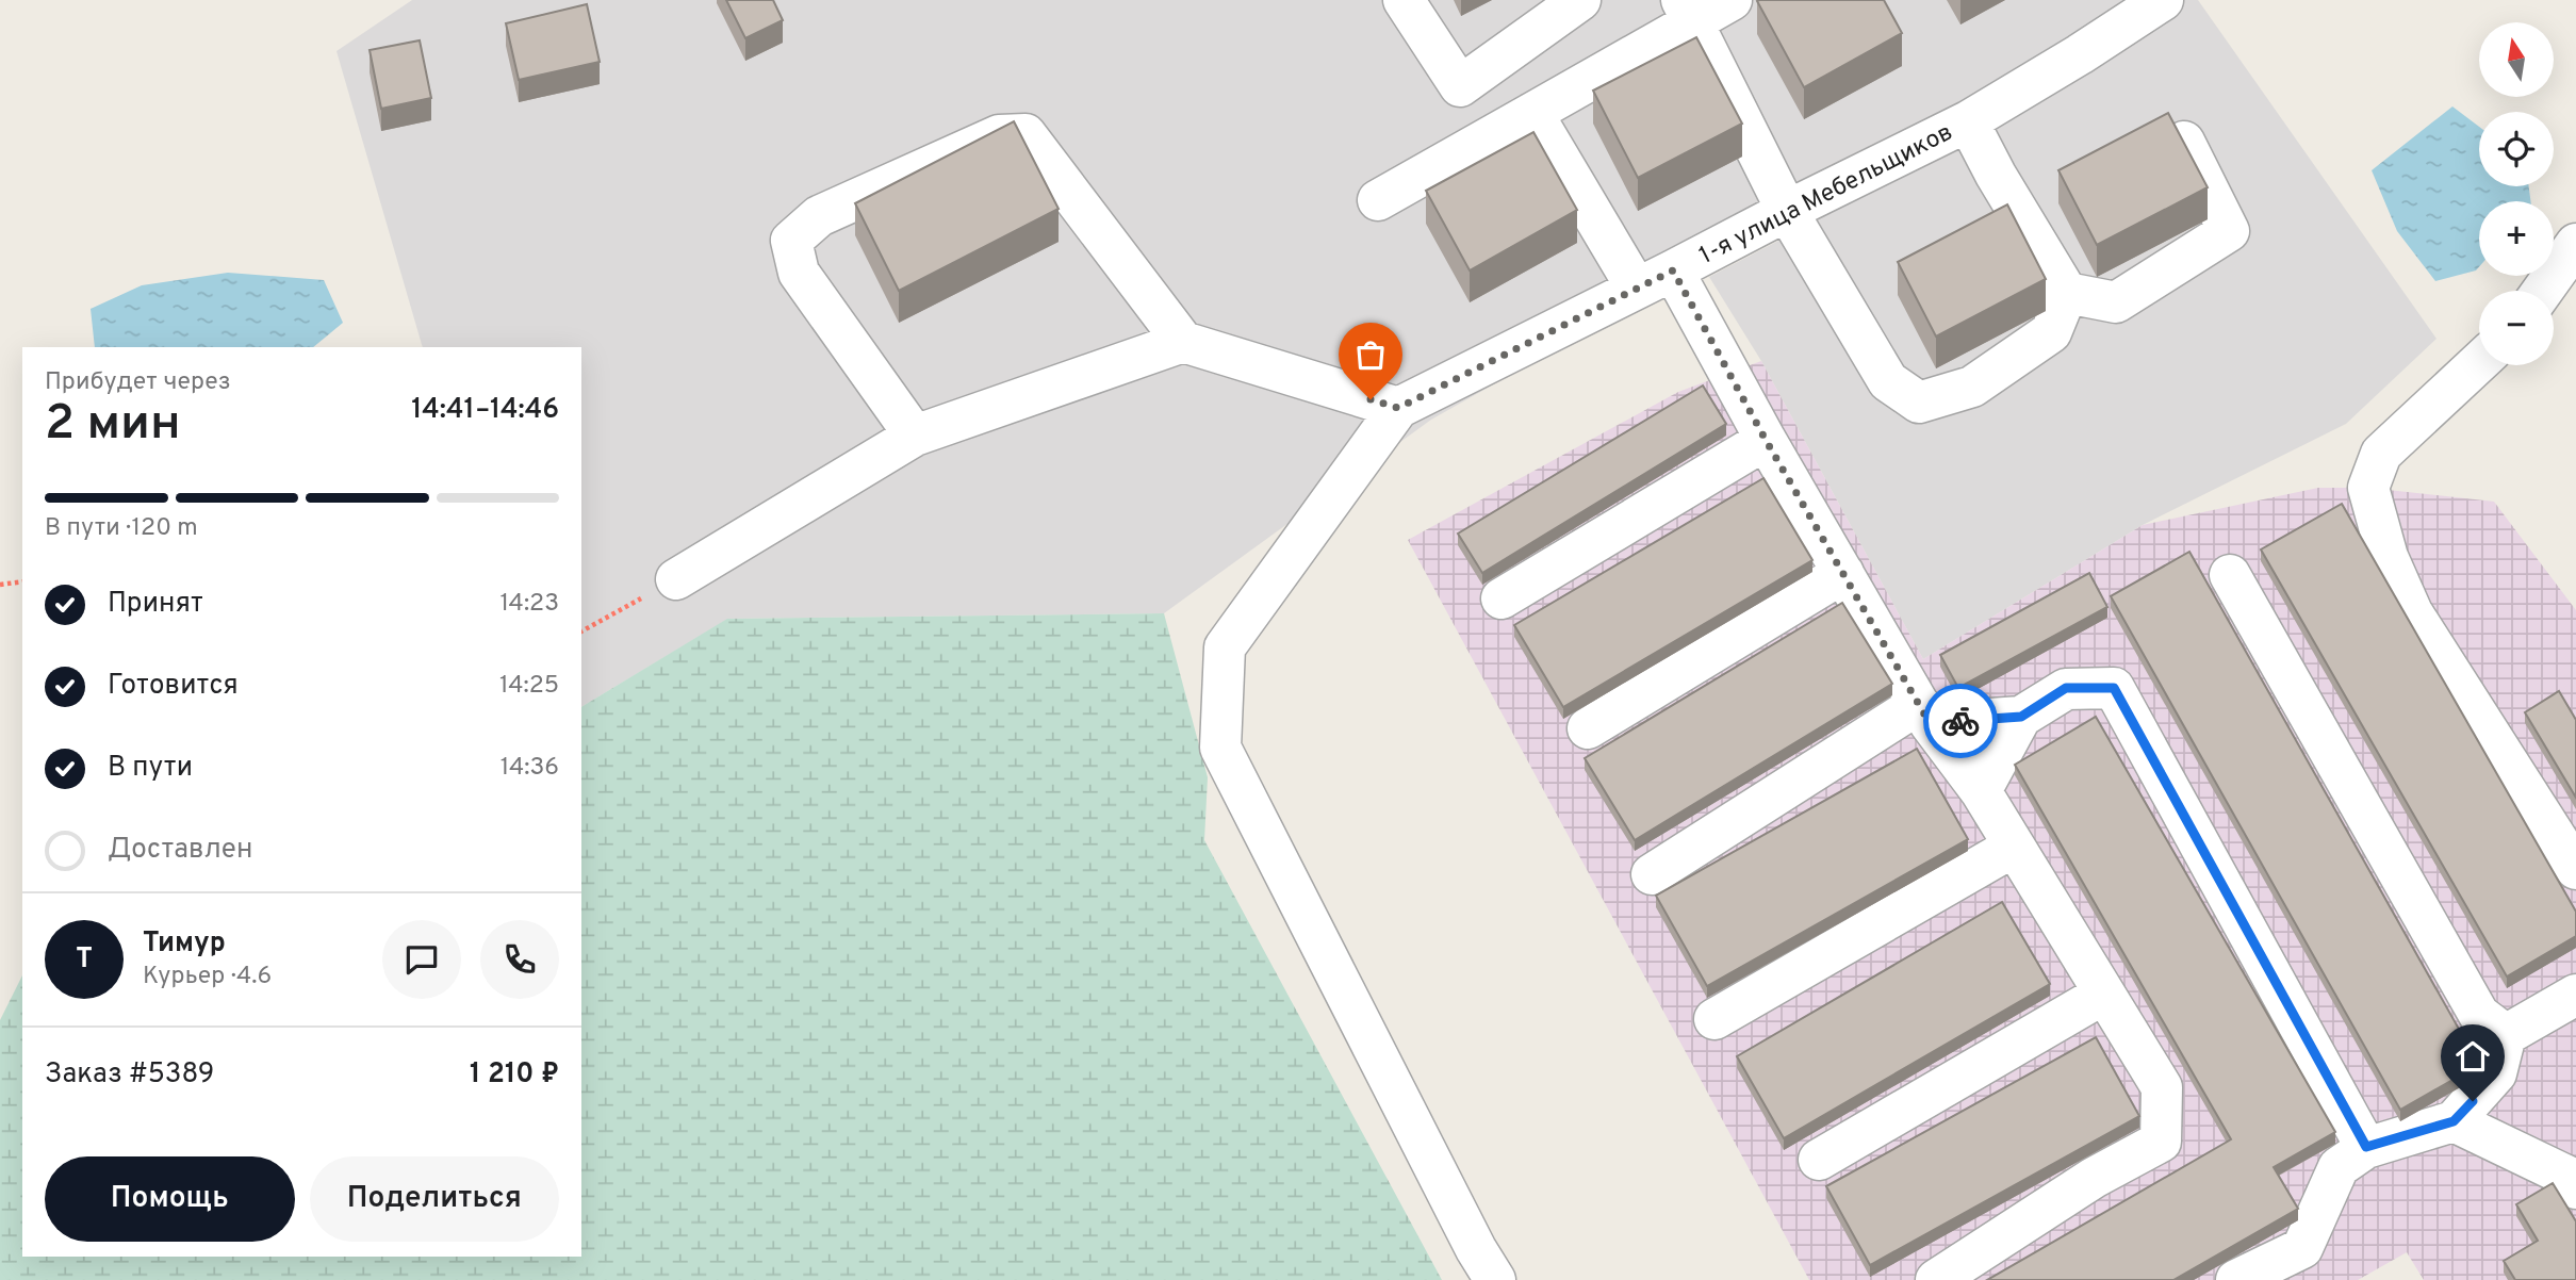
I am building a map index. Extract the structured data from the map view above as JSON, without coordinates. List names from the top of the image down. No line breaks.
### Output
{"streets":{"street":["1-я улица Мебельщиков"]},"north":"top","page":{"map_buttons":["+","−"],"heading":["2 мин","Прибудет через","14:41–14:46"],"panel":["Тимур","Курьер · 4.6","Заказ #5389","1 210 ₽"],"bar":"В пути · 120 m","list":[["Принят","14:23"],["Готовится","14:25"],["В пути","14:36"],"Доставлен"],"round":"Т","buttons":["Помощь","Поделиться"]}}
